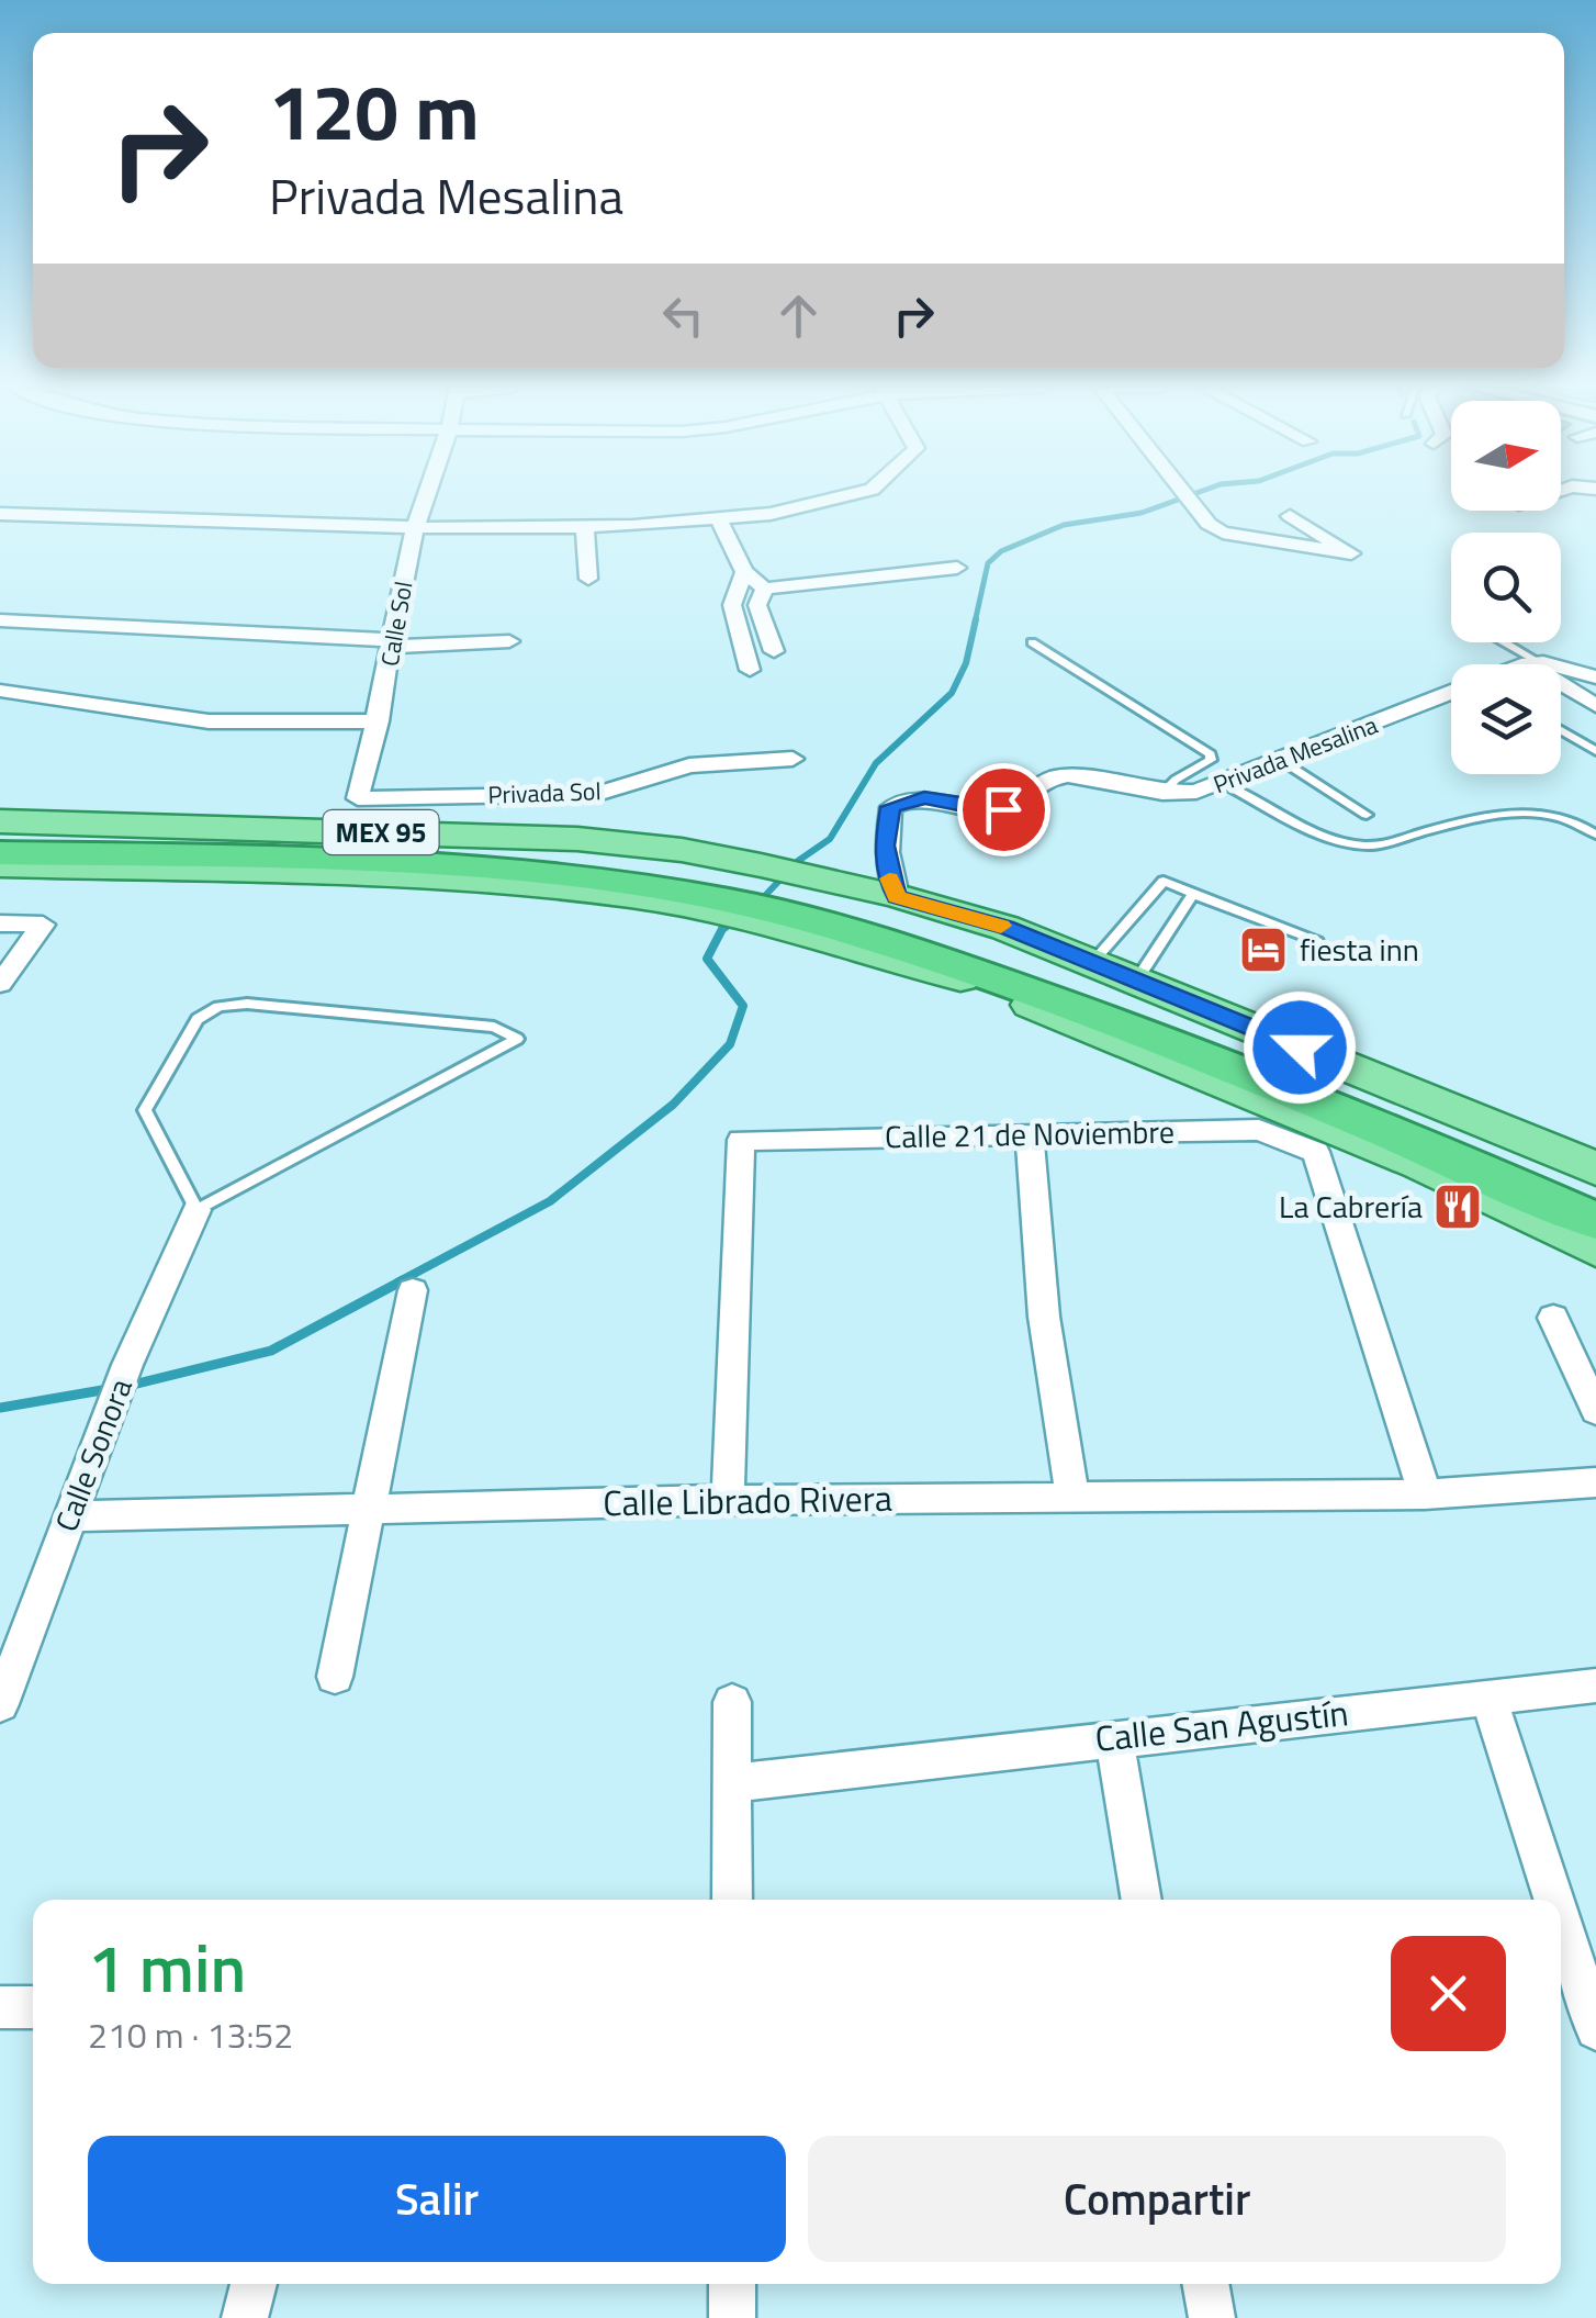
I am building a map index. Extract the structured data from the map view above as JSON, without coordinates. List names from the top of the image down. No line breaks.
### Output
{"streets":{"highway":["MEX 95"],"street":["Calle Sol","Privada Mesalina","Privada Sol","Calle 21 de Noviembre","Calle Sonora","Calle Librado Rivera","Calle San Agustín"]},"crossings":[["Calle Sol","Privada Sol"],["Privada Mesalina","MEX 95"],["Calle 21 de Noviembre","Calle Librado Rivera"],["Calle Sonora","Calle Librado Rivera"]],"places":{"hotel":["fiesta inn"],"restaurant":["La Cabrería"]},"north":"right","page":{"turn":["120 m","Privada Mesalina"],"heading":["1 min","210 m · 13:52"],"buttons":["Salir","Compartir"]}}
